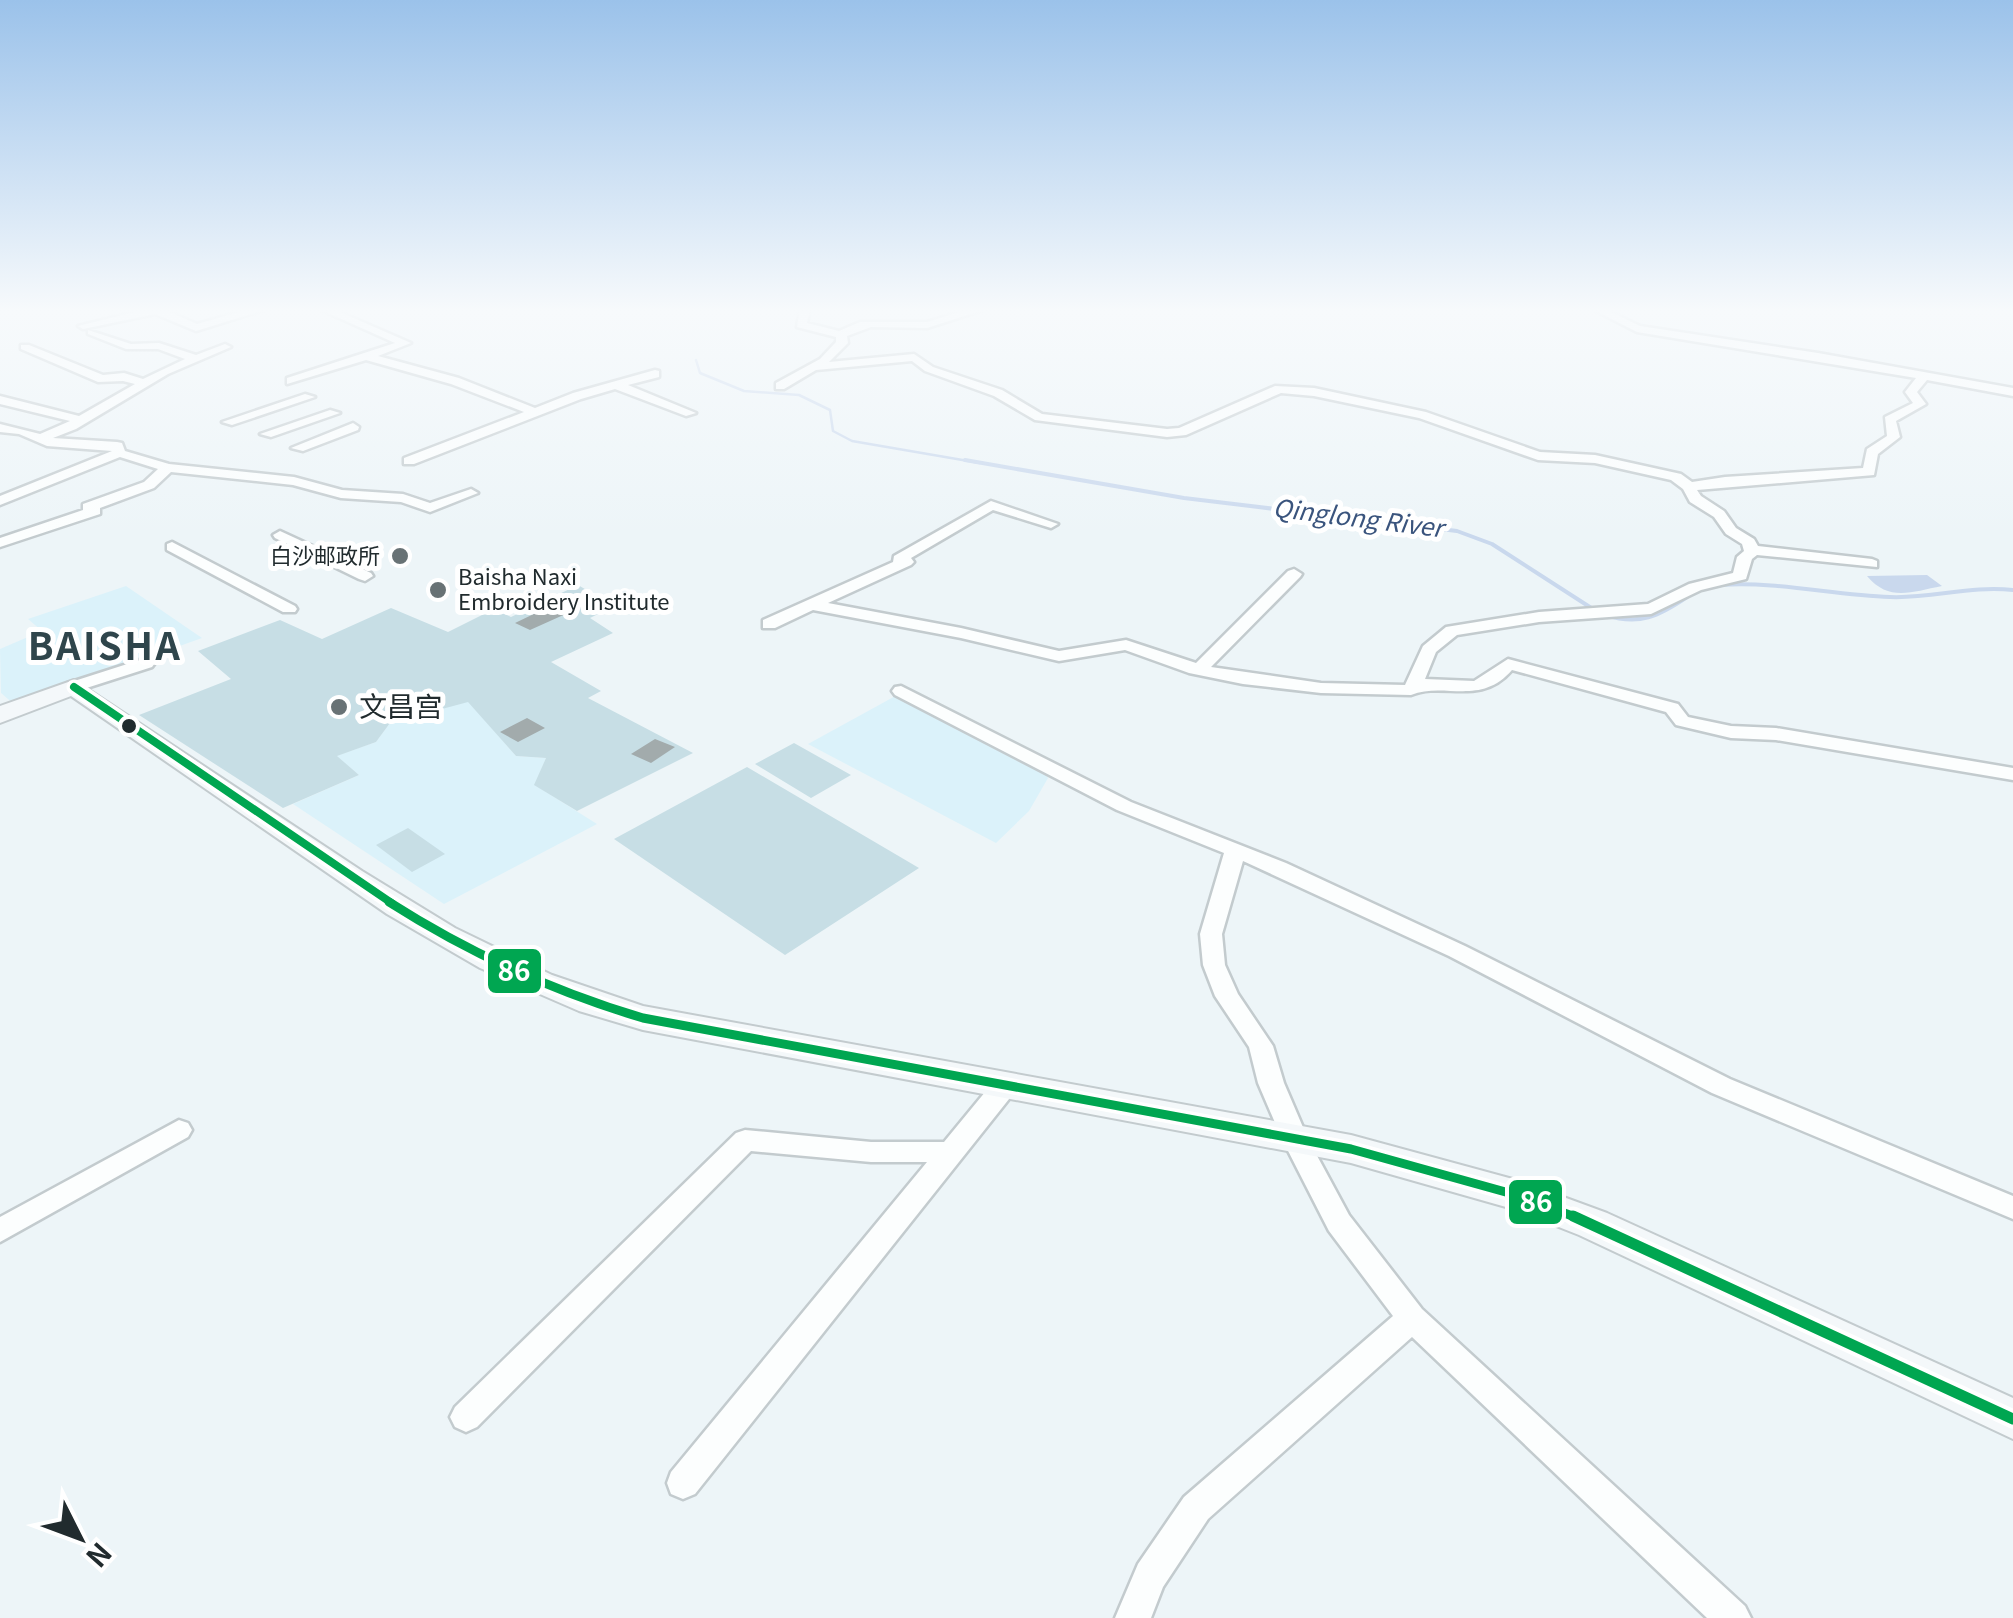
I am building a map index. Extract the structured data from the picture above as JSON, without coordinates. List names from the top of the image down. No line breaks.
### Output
{"districts":["BAISHA"],"water":["Qinglong River"],"places":["白沙邮政所","Baisha Naxi Embroidery Institute","文昌宫"],"lines":["transit line 86"],"north":"bottom right"}
